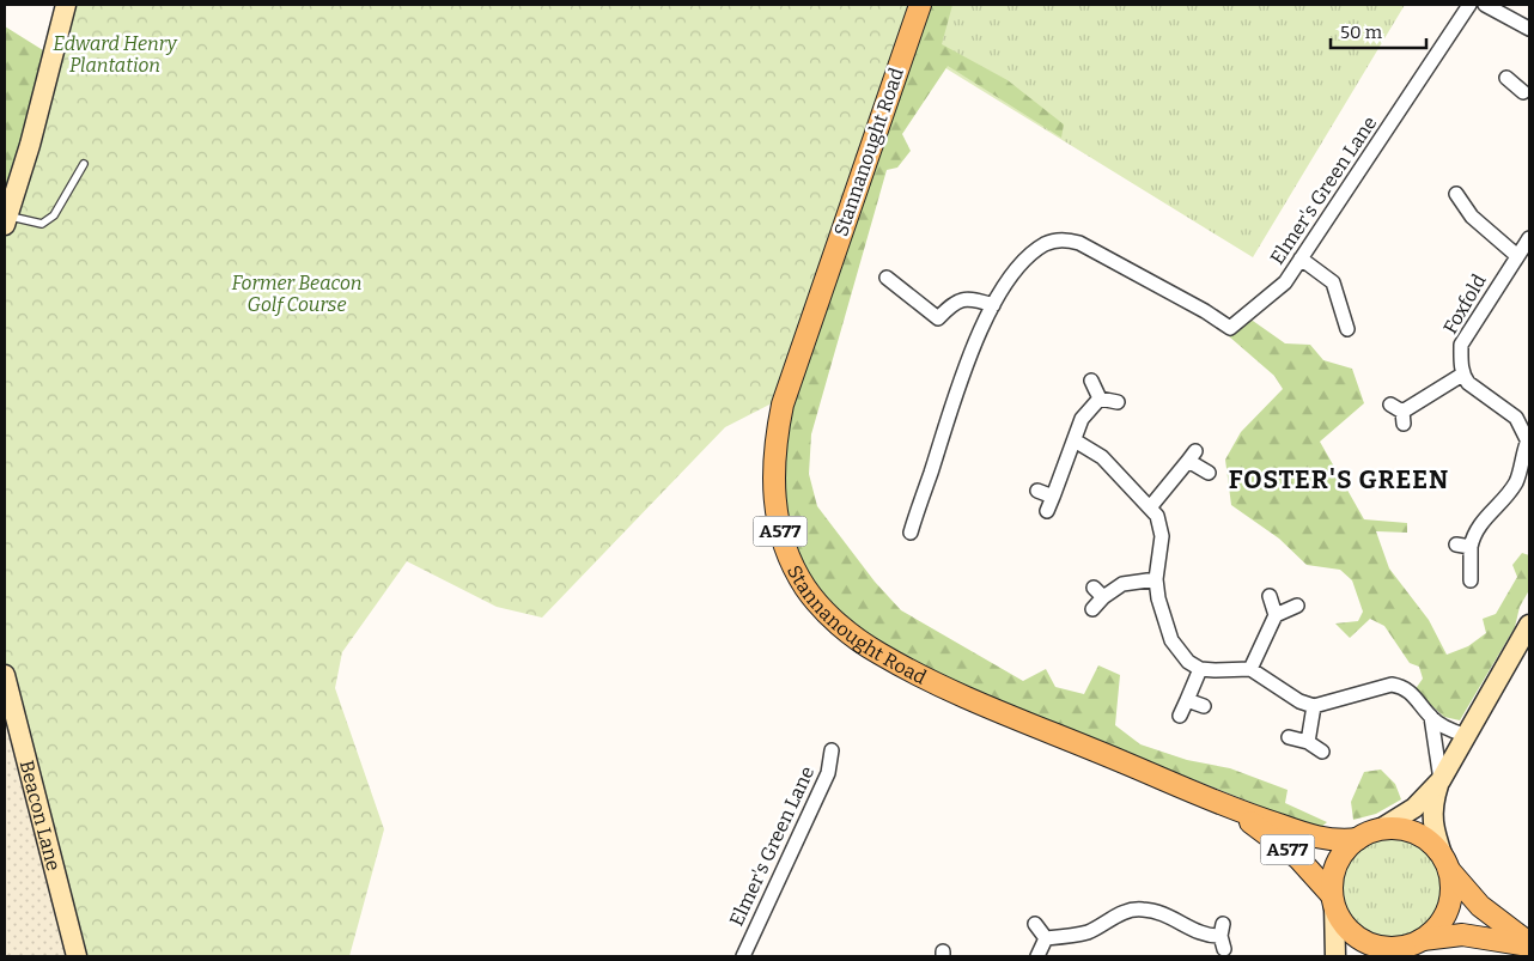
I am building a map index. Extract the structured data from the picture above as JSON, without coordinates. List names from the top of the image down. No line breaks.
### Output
{"streets":{"main road":["Stannanought Road","A577"],"street":["Elmer's Green Lane","Foxfold","Beacon Lane"]},"crossings":[["Stannanought Road","A577"]],"districts":["FOSTER'S GREEN"],"parks":["Edward Henry Plantation","Former Beacon Golf Course"],"scale_bar":"50 m"}
